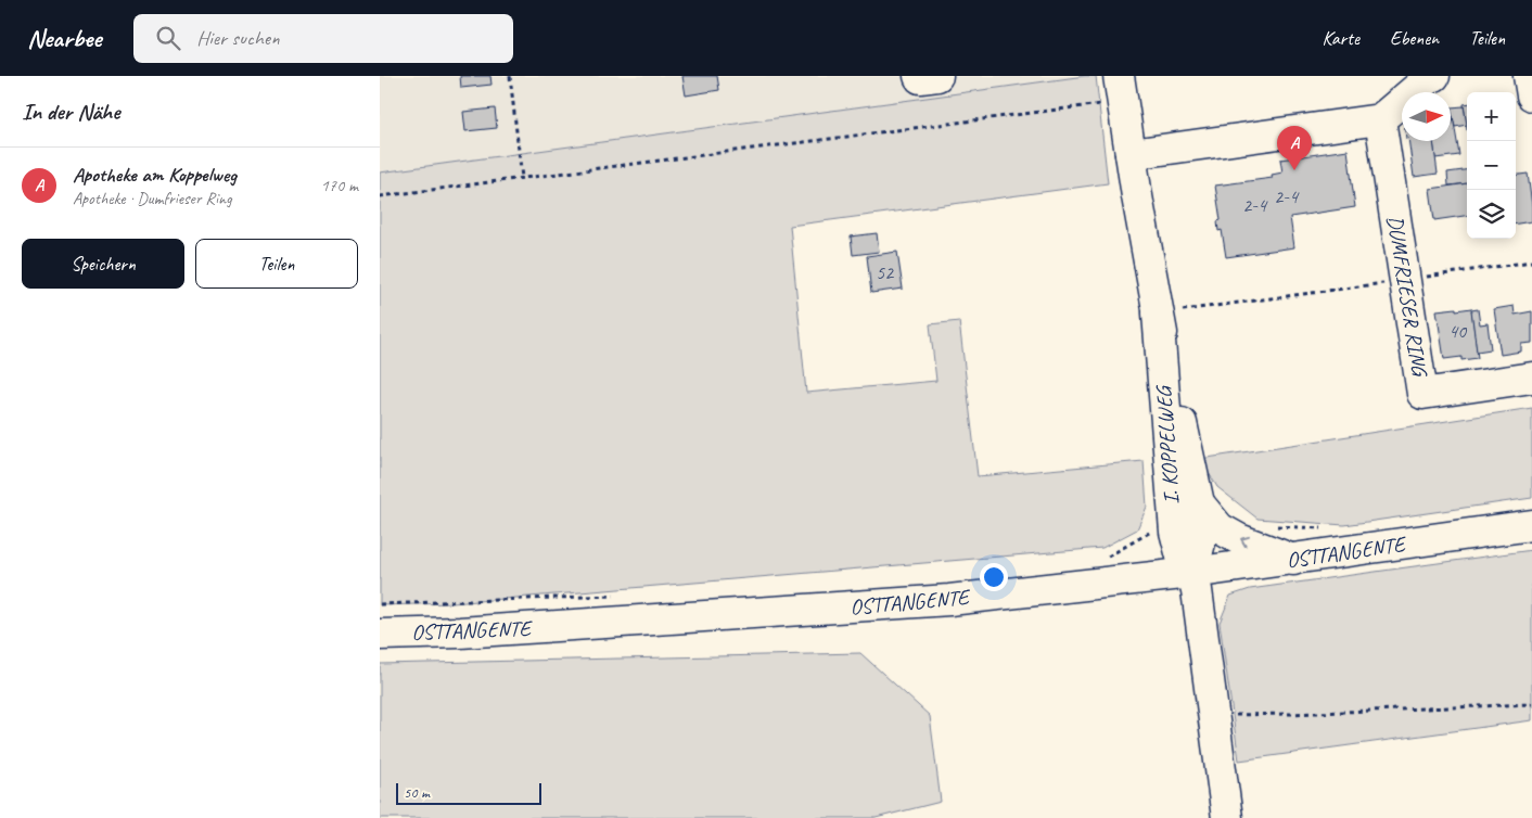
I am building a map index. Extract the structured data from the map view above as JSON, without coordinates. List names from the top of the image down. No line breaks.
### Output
{"streets":{"street":["DUMFRIESER RING","I. KOPPELWEG","OSTTANGENTE"]},"crossings":[["I. KOPPELWEG","OSTTANGENTE"]],"house_numbers":["2-4","2-4","52","40"],"scale_bar":"50 m","north":"right","page":{"header":"Nearbee","search":"Hier suchen","nav":["Karte","Ebenen","Teilen"],"heading":"In der Nähe","map_buttons":["+","−"],"pins":"A","list":[{"mark":"A","name":"Apotheke am Koppelweg","note":"Apotheke · Dumfrieser Ring","value":"170 m"}],"buttons":["Speichern","Teilen"],"scale":"50 m"}}
